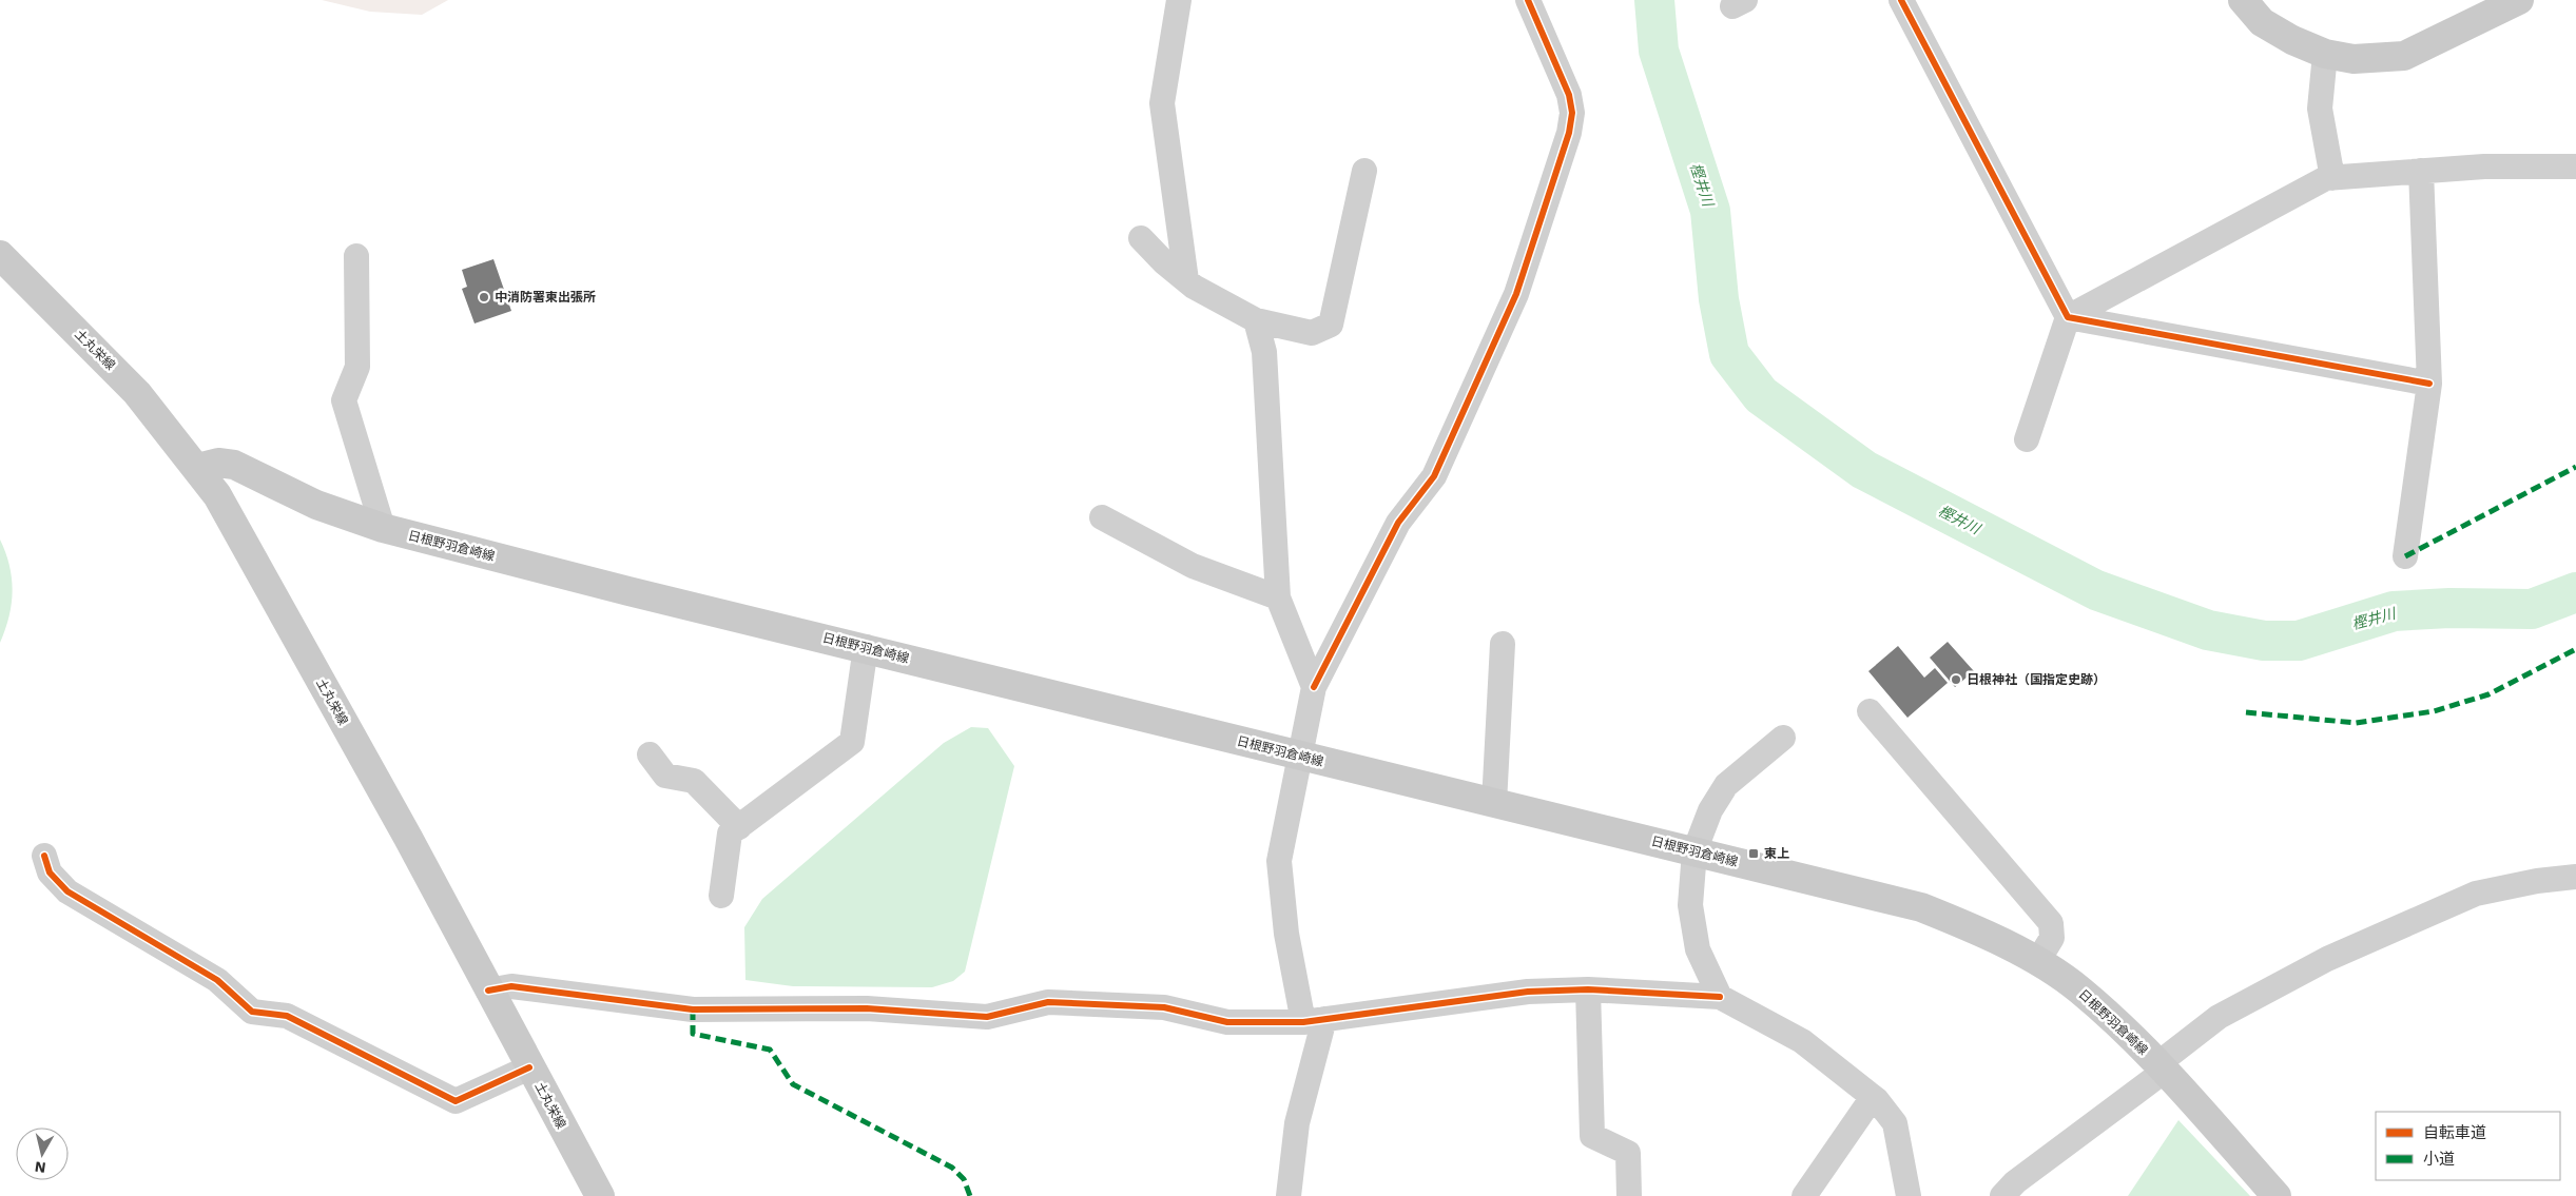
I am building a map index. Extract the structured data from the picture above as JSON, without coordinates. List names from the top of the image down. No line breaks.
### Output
{"streets":{"main road":["土丸栄線","日根野羽倉崎線"]},"crossings":[["土丸栄線","日根野羽倉崎線"]],"water":["樫井川"],"places":{"other":["中消防署東出張所","日根神社（国指定史跡）"],"transit":["東上"]},"legend":["自転車道","小道"],"north":"bottom"}
